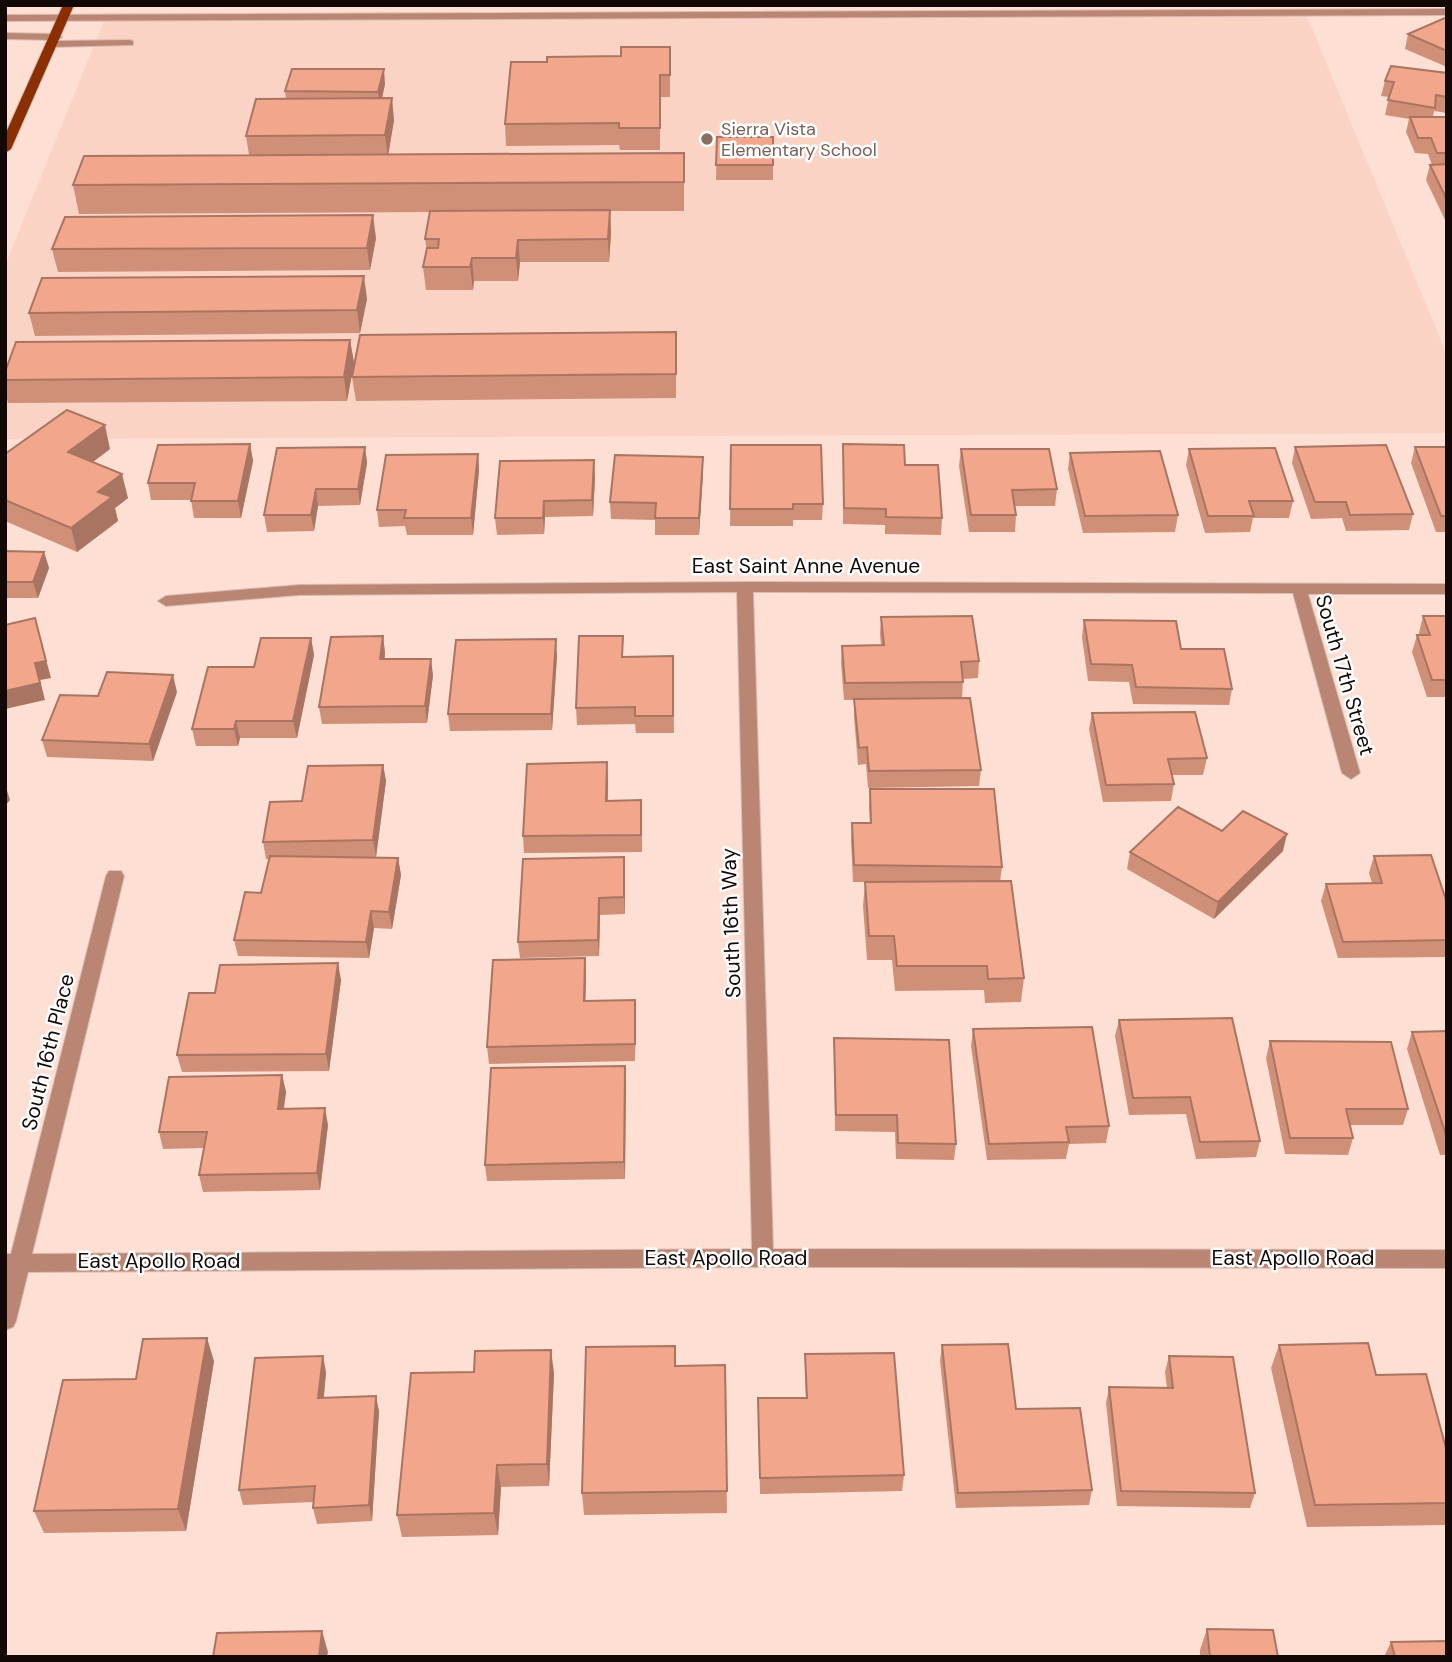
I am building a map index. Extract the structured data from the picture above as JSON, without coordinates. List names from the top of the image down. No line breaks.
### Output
{"streets":{"street":["East Saint Anne Avenue","South 17th Street","South 16th Way","South 16th Place","East Apollo Road"]},"crossings":[["East Saint Anne Avenue","South 17th Street"],["East Saint Anne Avenue","South 16th Way"],["South 16th Way","East Apollo Road"],["South 16th Place","East Apollo Road"]],"places":["Sierra Vista Elementary School"]}
